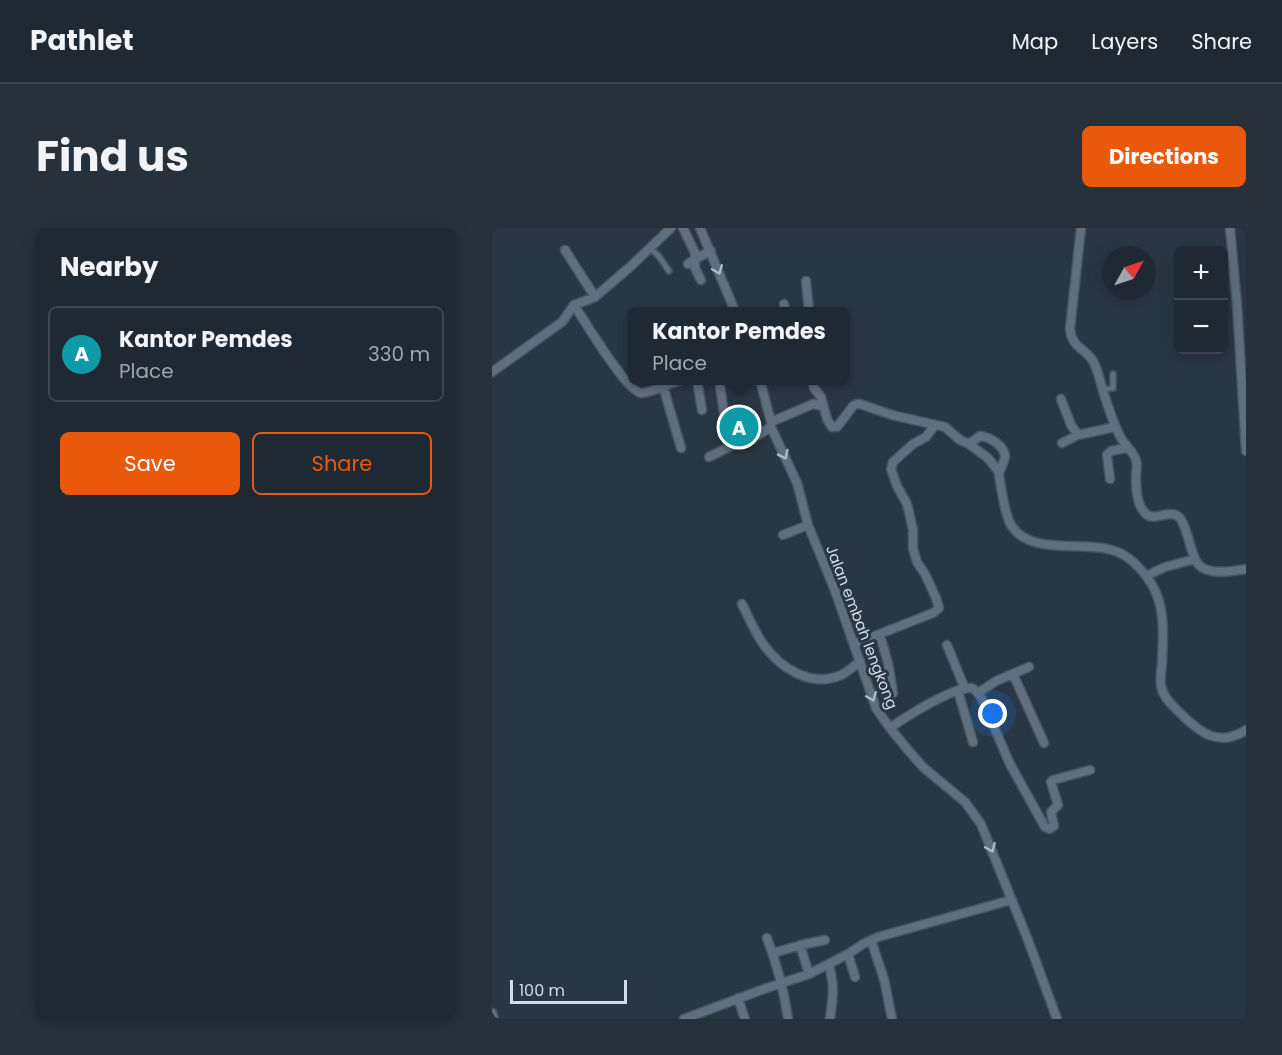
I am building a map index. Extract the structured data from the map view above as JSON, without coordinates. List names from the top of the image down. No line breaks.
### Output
{"streets":{"street":["Jalan embah lengkong"]},"one_way":["Jalan embah lengkong"],"scale_bar":"100 m","north":"top right","page":{"header":"Pathlet","nav":["Map","Layers","Share"],"title":"Find us","buttons":["Directions",["Save","Share"]],"heading":"Nearby","map_buttons":["+","−"],"list":[{"mark":"A","name":"Kantor Pemdes","note":"Place","value":"330 m"}],"popup":["Kantor Pemdes","Place"],"pins":"A","scale":"100 m"}}
